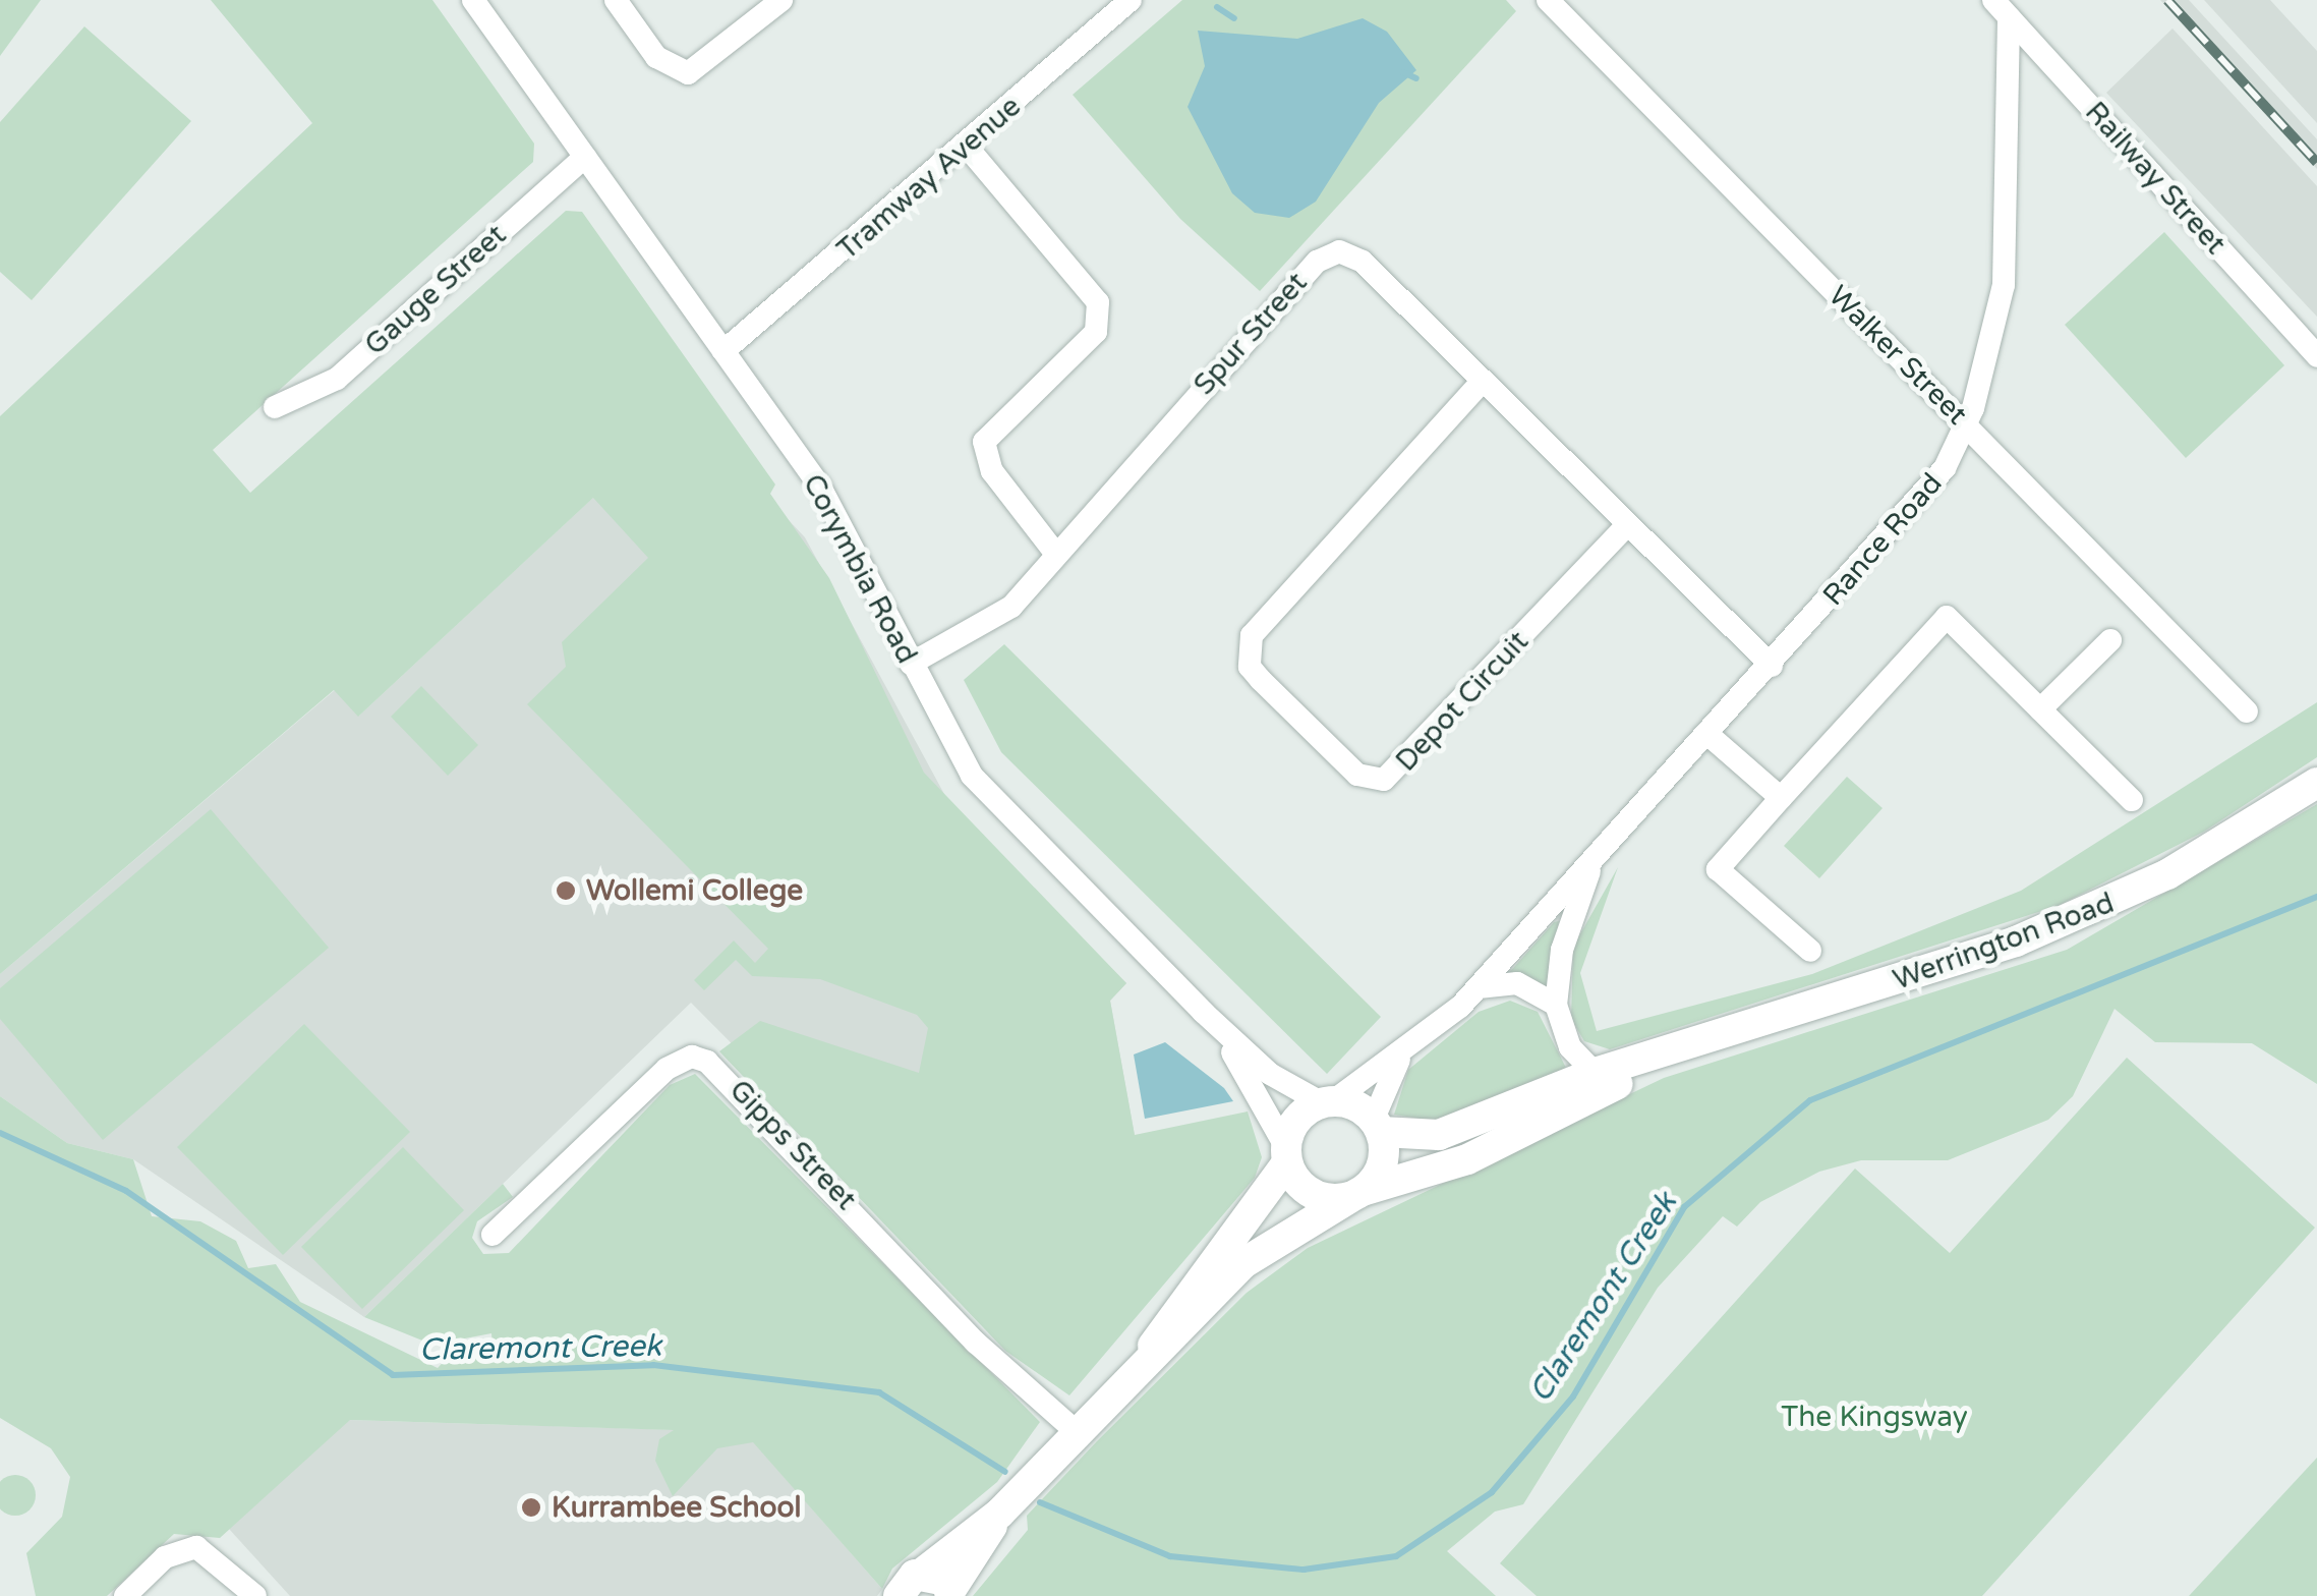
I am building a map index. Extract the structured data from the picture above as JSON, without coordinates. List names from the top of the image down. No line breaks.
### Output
{"streets":{"main road":["Werrington Road"],"street":["Tramway Avenue","Railway Street","Gauge Street","Spur Street","Walker Street","Rance Road","Corymbia Road","Depot Circuit","Gipps Street"]},"crossings":[["Tramway Avenue","Corymbia Road"],["Railway Street","Rance Road"],["Gauge Street","Corymbia Road"],["Spur Street","Rance Road"],["Spur Street","Corymbia Road"],["Spur Street","Depot Circuit"],["Walker Street","Rance Road"],["Rance Road","Corymbia Road"],["Rance Road","Werrington Road"],["Corymbia Road","Werrington Road"],["Werrington Road","Gipps Street"]],"water":["Claremont Creek"],"parks":["The Kingsway"],"places":["Wollemi College","Kurrambee School"]}
